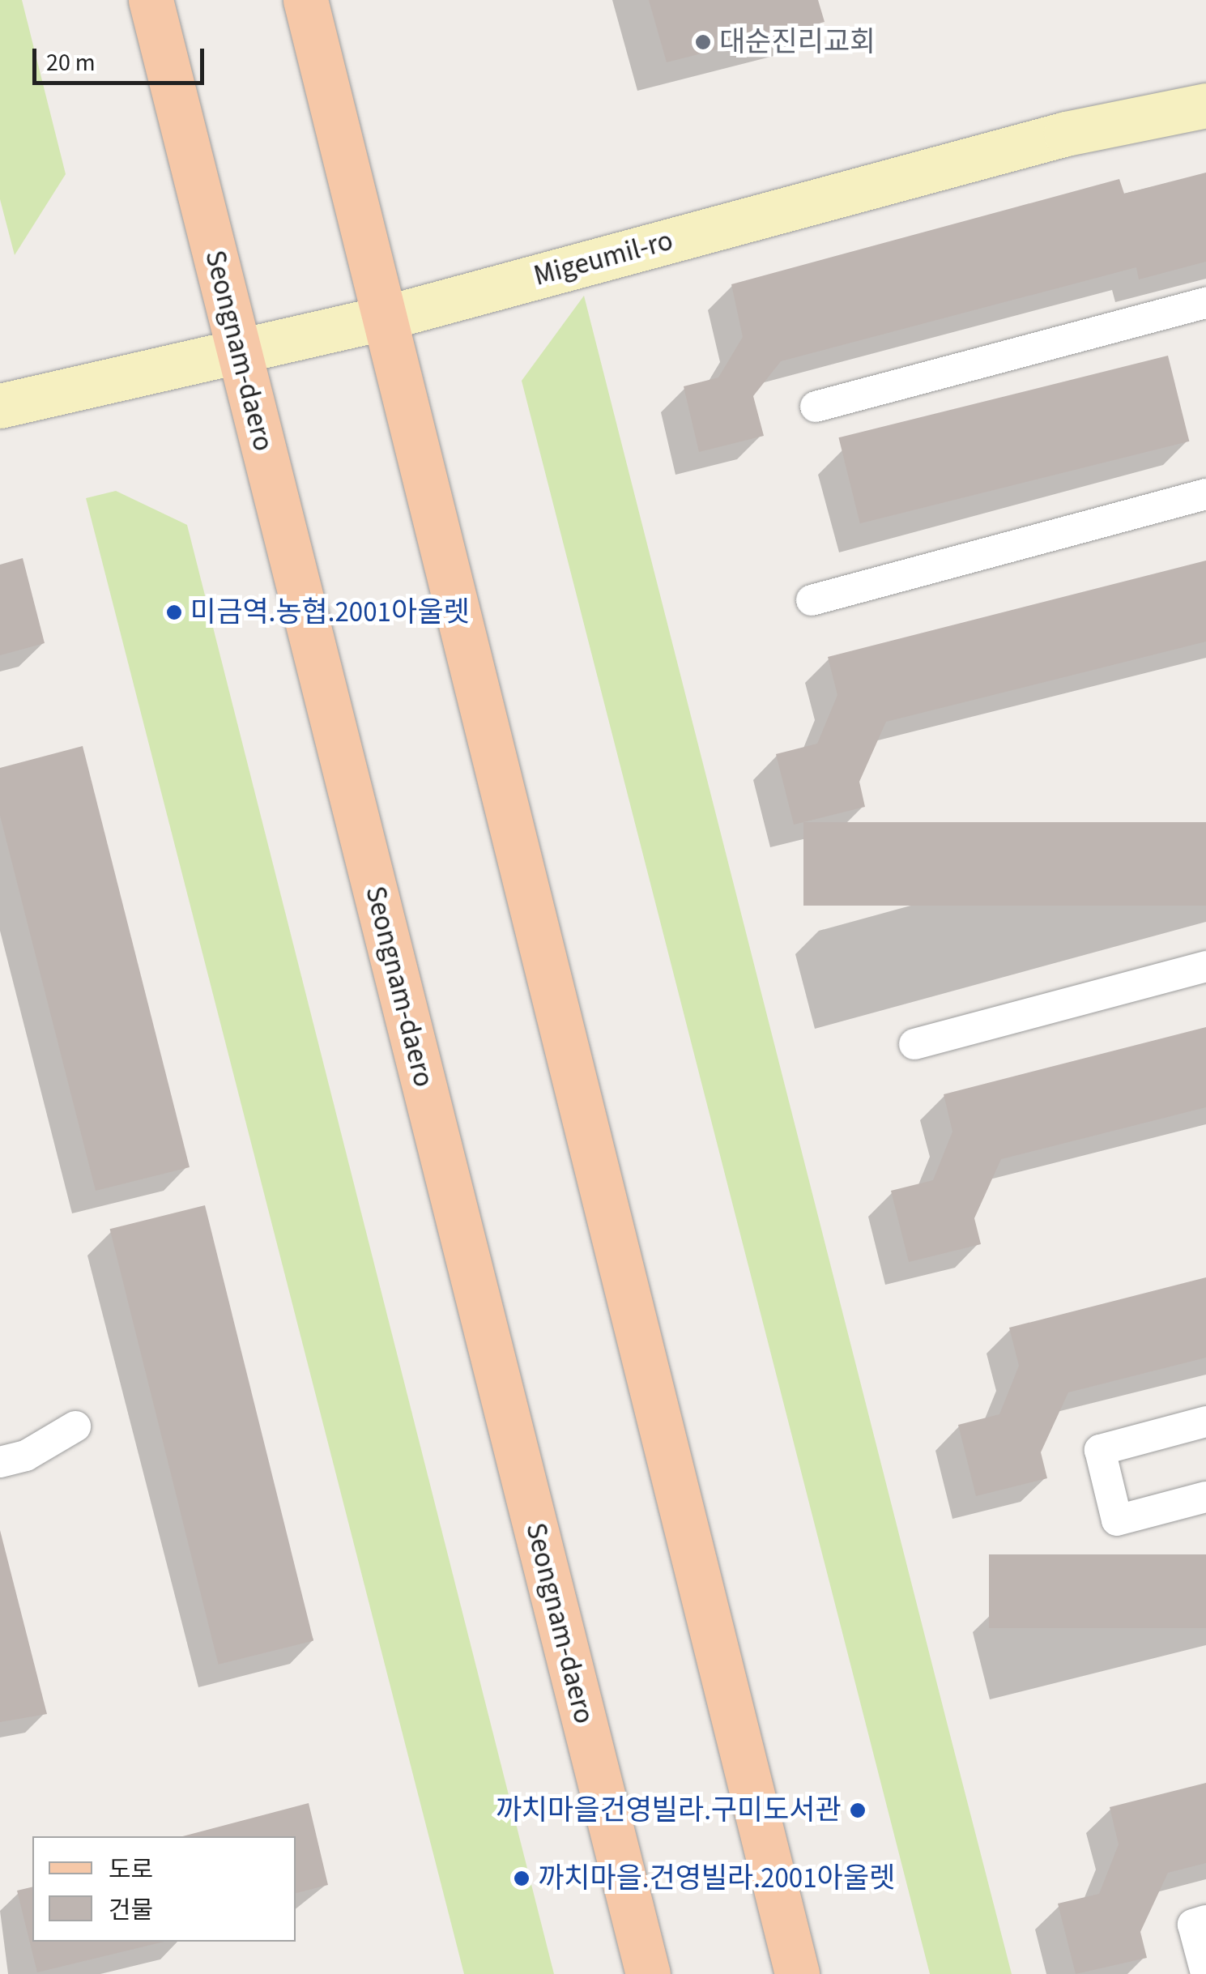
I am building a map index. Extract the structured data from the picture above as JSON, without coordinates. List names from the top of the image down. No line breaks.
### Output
{"streets":{"main road":["Seongnam-daero"],"street":["Migeumil-ro"]},"crossings":[["Migeumil-ro","Seongnam-daero"]],"places":["대순진리교회","미금역.농협.2001아울렛","까치마을건영빌라.구미도서관","까치마을.건영빌라.2001아울렛"],"legend":["도로","건물"],"scale_bar":"20 m"}
